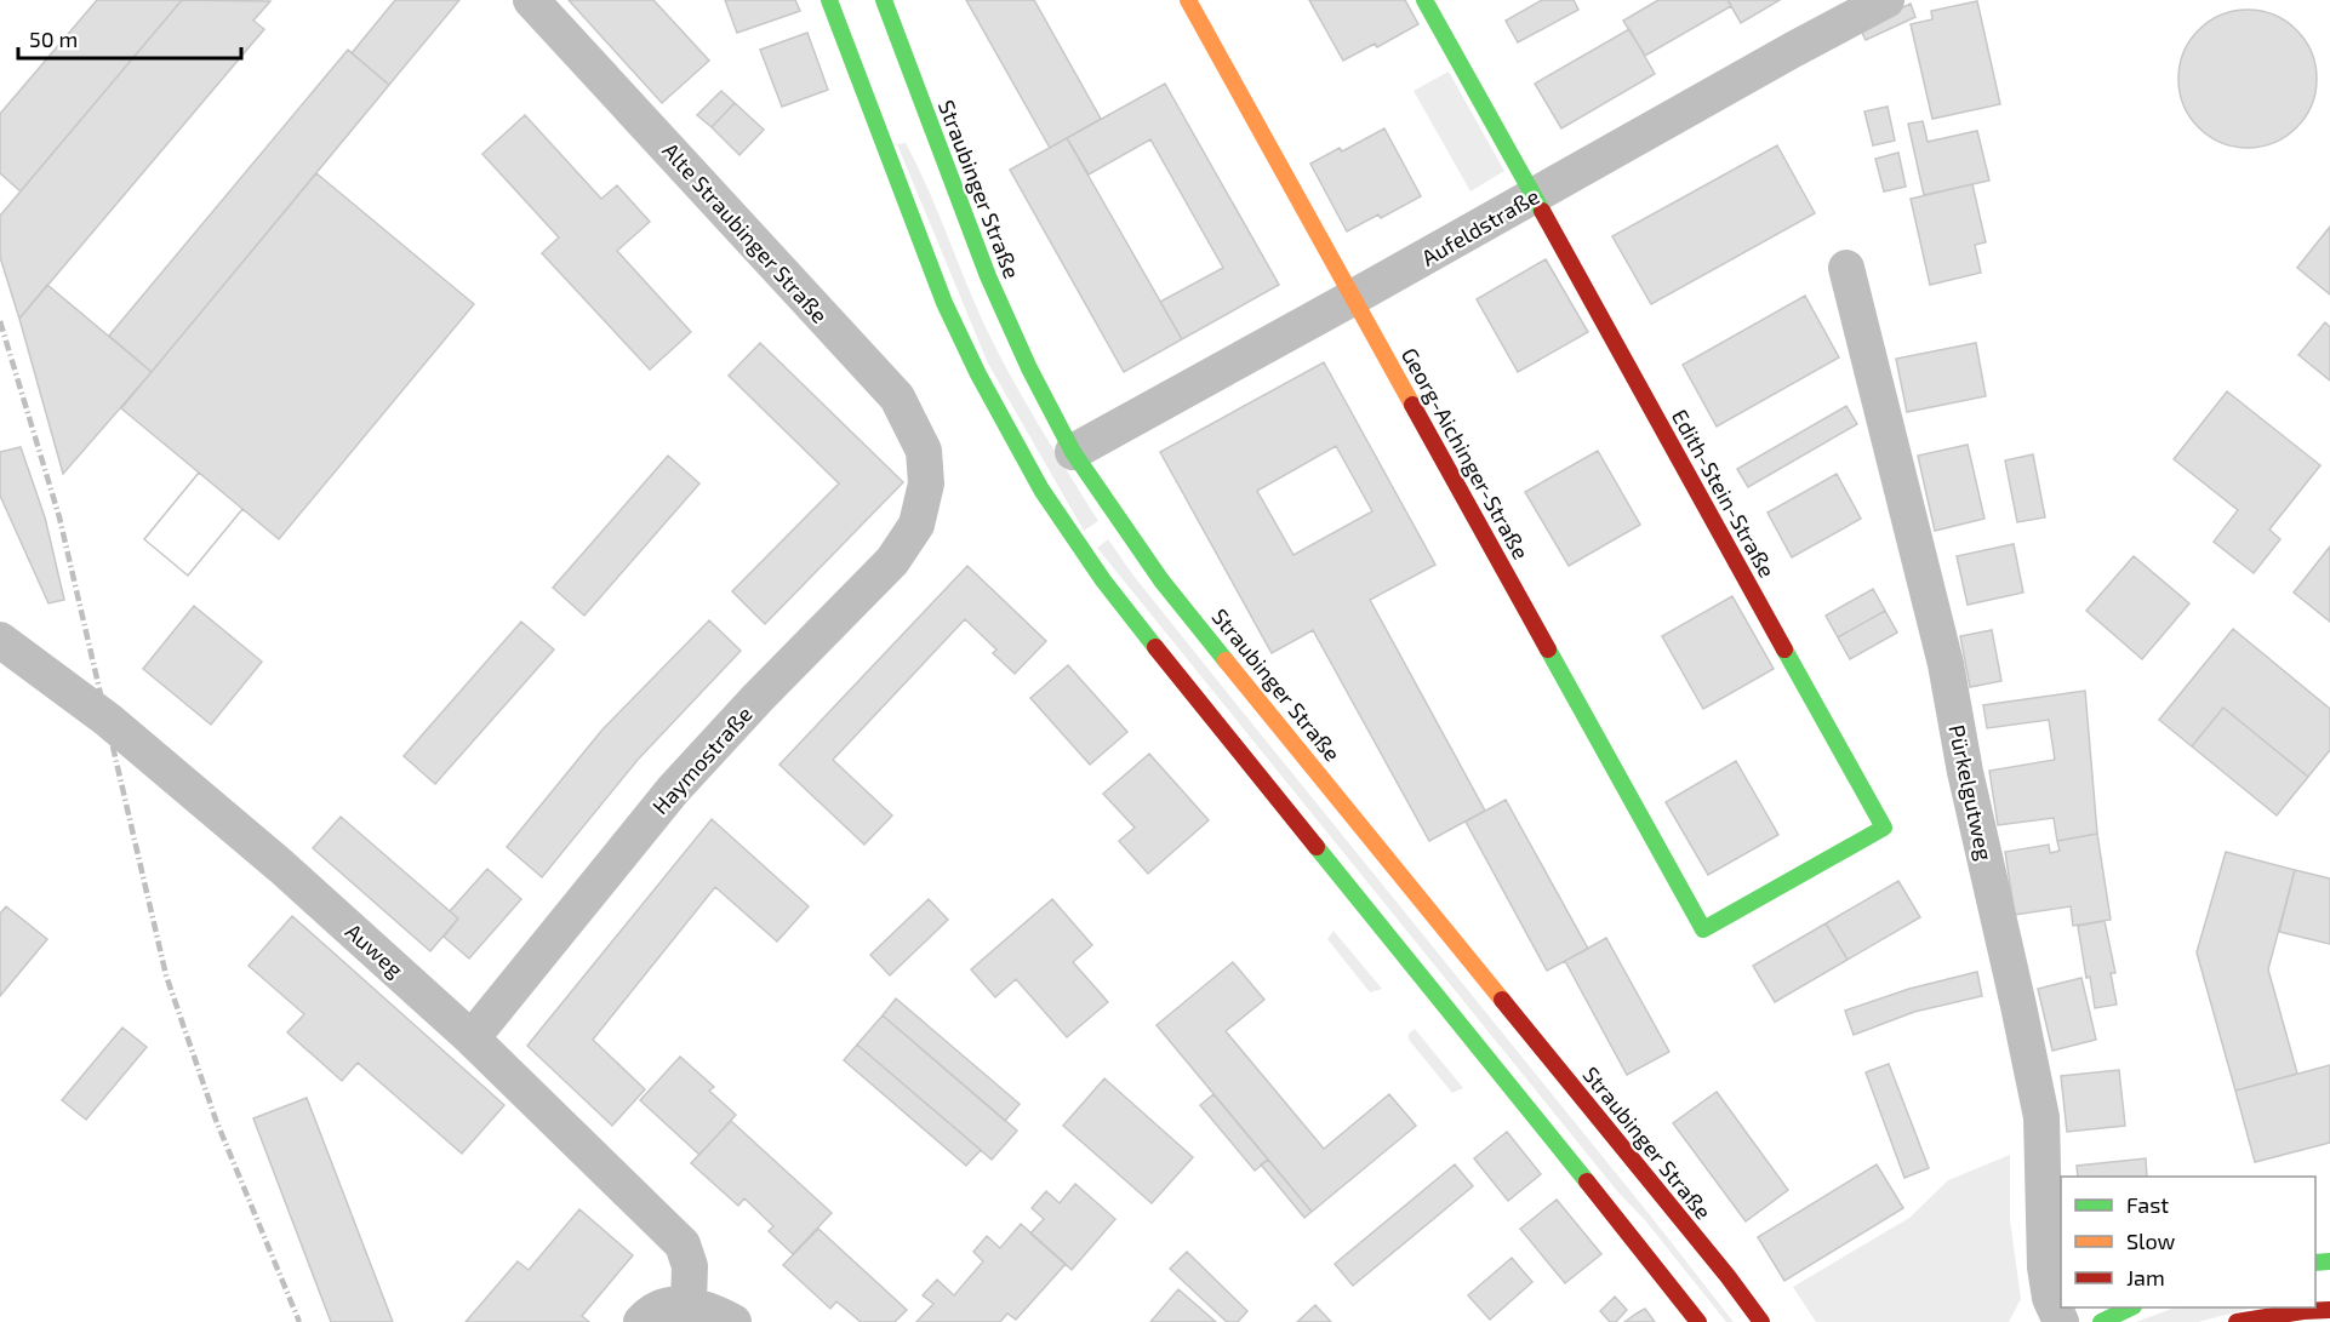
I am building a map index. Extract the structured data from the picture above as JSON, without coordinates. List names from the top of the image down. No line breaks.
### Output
{"streets":{"main road":["Straubinger Straße","Georg-Aichinger-Straße","Edith-Stein-Straße"],"street":["Aufeldstraße","Alte Straubinger Straße","Haymostraße","Pürkelgutweg","Auweg"]},"crossings":[["Straubinger Straße","Aufeldstraße"],["Aufeldstraße","Georg-Aichinger-Straße"],["Aufeldstraße","Edith-Stein-Straße"],["Alte Straubinger Straße","Haymostraße"],["Georg-Aichinger-Straße","Edith-Stein-Straße"],["Haymostraße","Auweg"]],"legend":["Fast","Slow","Jam"],"scale_bar":"50 m"}
